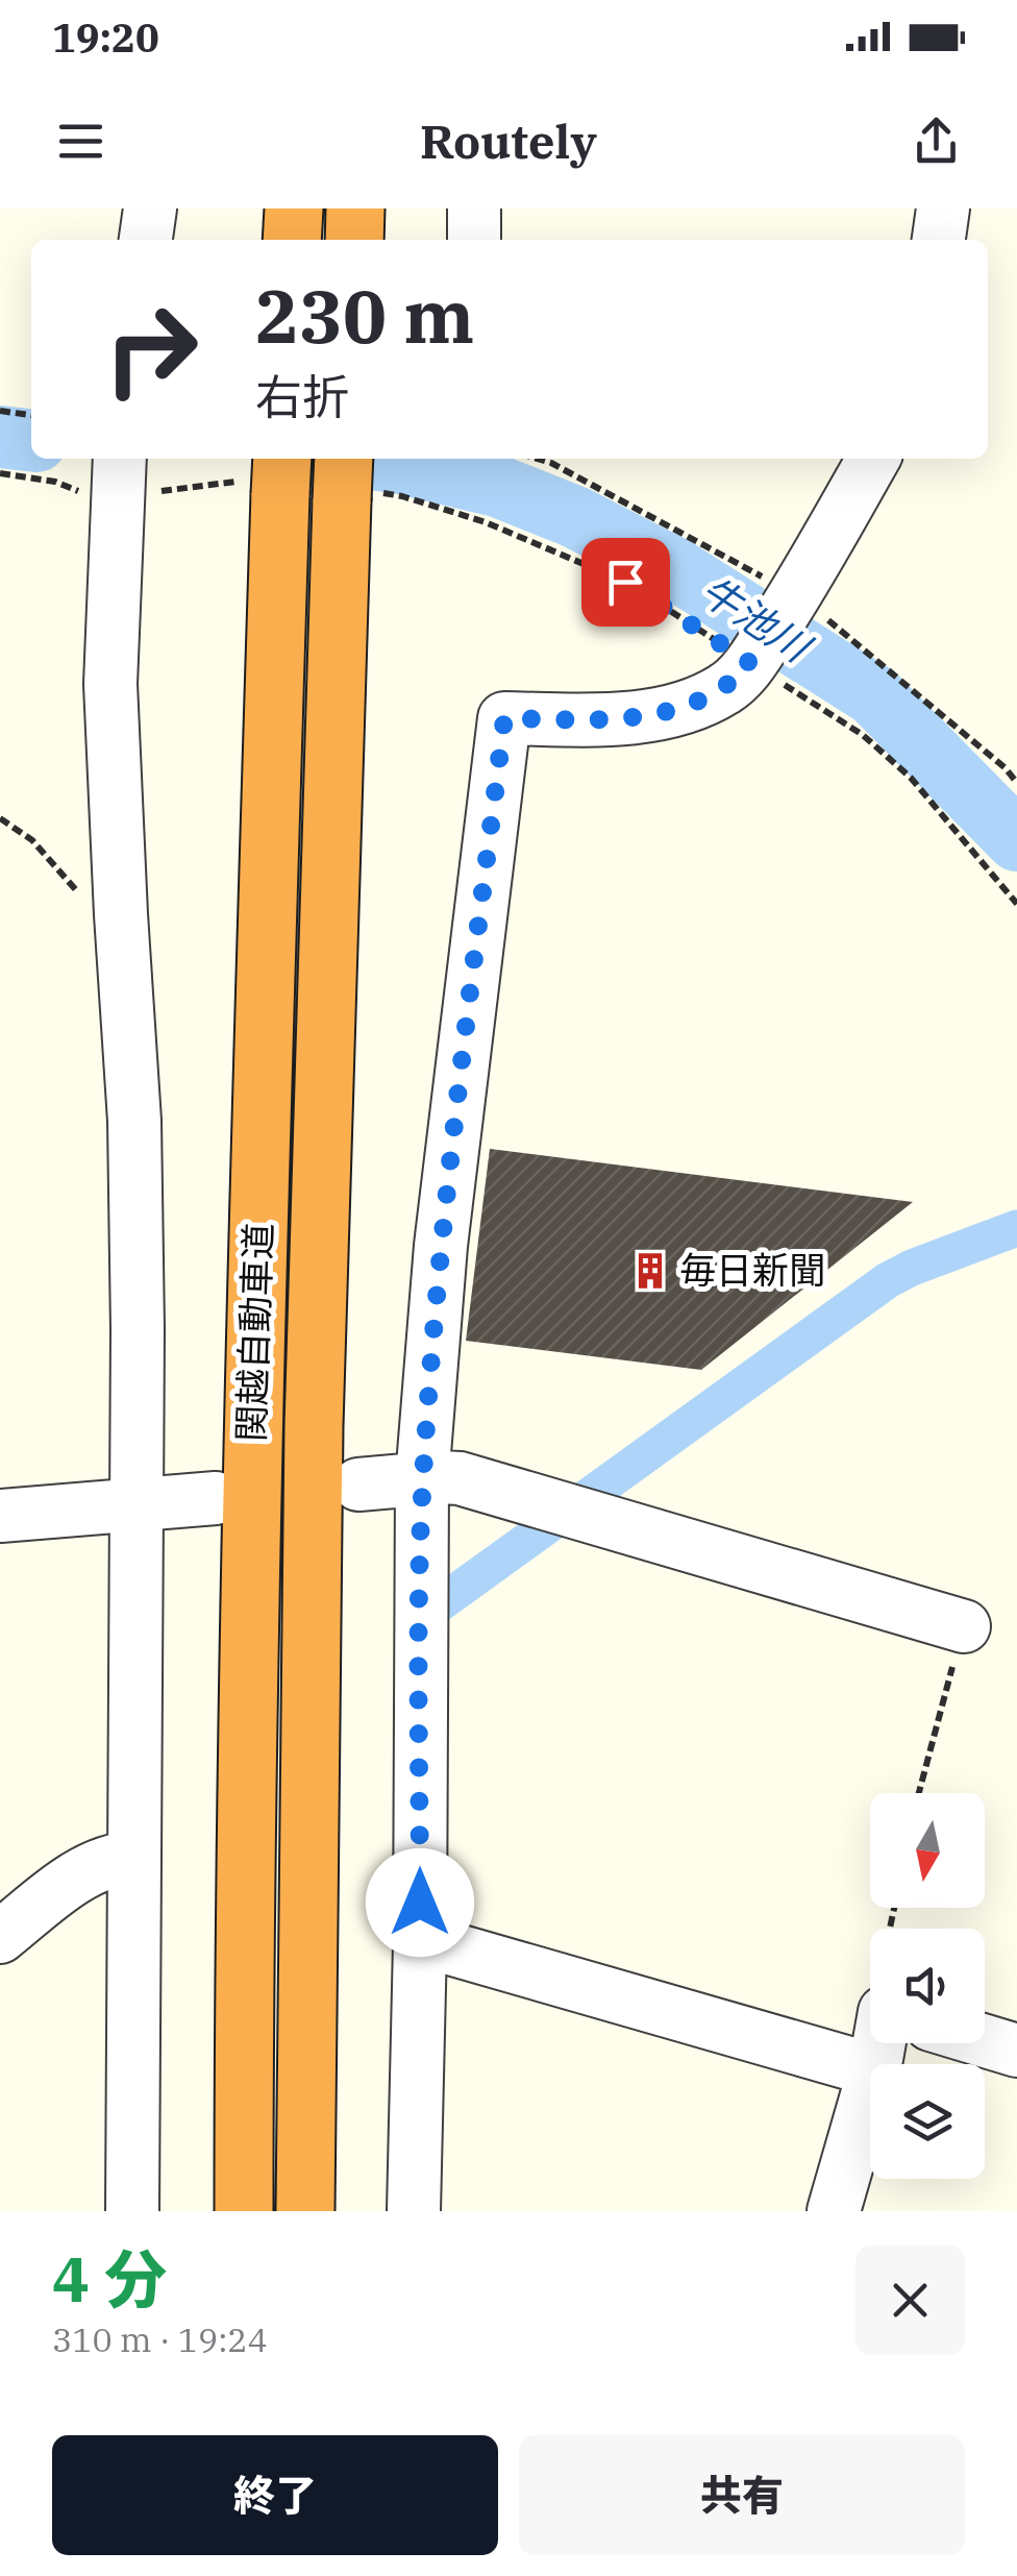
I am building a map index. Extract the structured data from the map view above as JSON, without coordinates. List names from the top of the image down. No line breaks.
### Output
{"streets":{"highway":["関越自動車道"]},"water":["牛池川"],"places":{"building":["毎日新聞"]},"north":"bottom","page":{"status":"19:20","header":"Routely","turn":["230 m","右折"],"heading":["4 分","310 m · 19:24"],"buttons":["終了","共有"]}}
